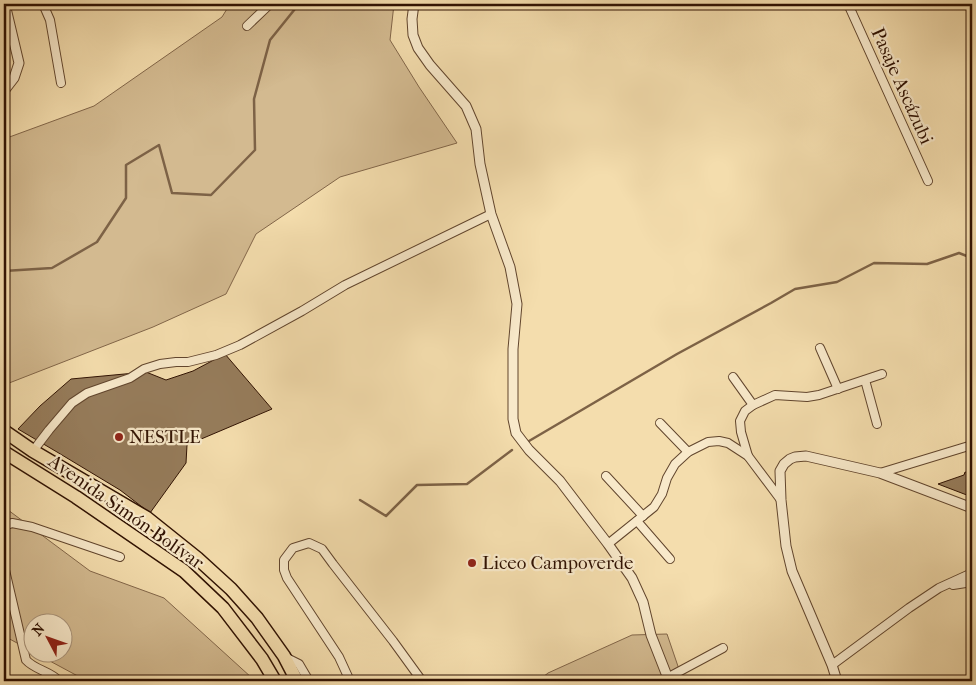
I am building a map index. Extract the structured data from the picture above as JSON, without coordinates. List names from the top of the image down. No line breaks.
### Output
{"streets":{"highway":["Avenida Simón Bolívar"],"street":["Pasaje Ascázubi"]},"places":["NESTLE","Liceo Campoverde"],"north":"top left"}
